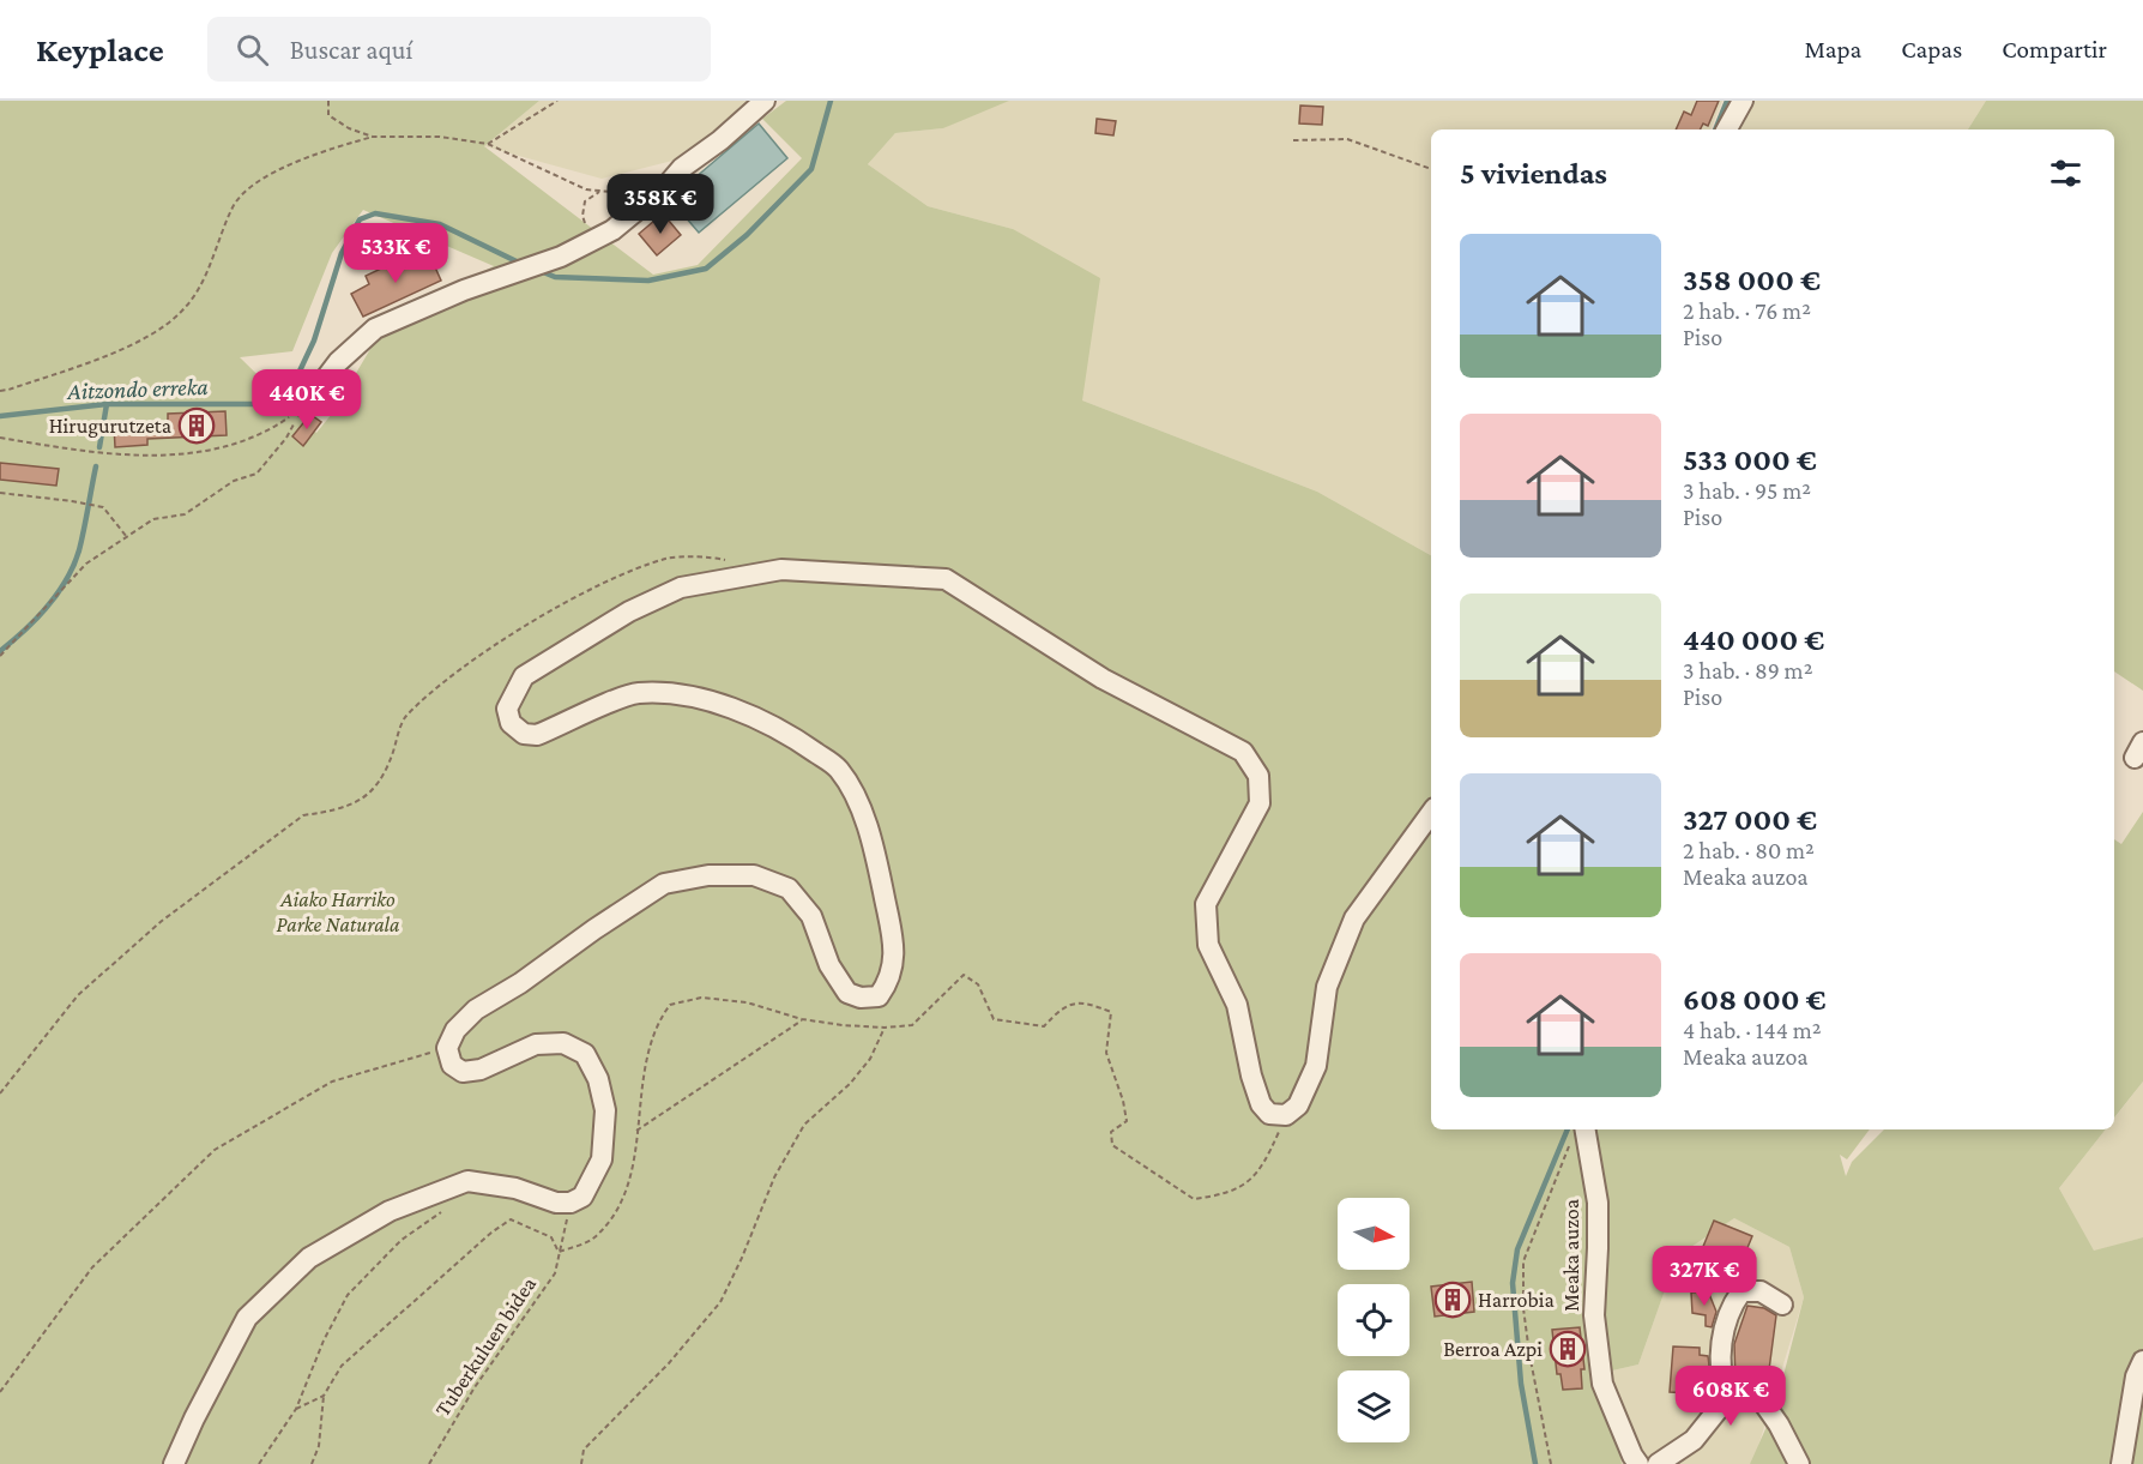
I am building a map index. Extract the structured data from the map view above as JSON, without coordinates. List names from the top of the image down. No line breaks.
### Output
{"streets":{"street":["Meaka auzoa"],"path":["Tuberkuluen bidea"]},"water":["Aitzondo erreka"],"parks":["Aiako Harriko Parke Naturala"],"places":{"building":["Hirugurutzeta","Harrobia","Berroa Azpi"]},"north":"right","page":{"header":"Keyplace","search":"Buscar aquí","nav":["Mapa","Capas","Compartir"],"heading":"5 viviendas","price":["358K €","533K €","440K €","327K €","608K €"],"list":[{"name":"358 000 €","note":"2 hab. · 76 m² · Piso"},{"name":"533 000 €","note":"3 hab. · 95 m² · Piso"},{"name":"440 000 €","note":"3 hab. · 89 m² · Piso"},{"name":"327 000 €","note":"2 hab. · 80 m² · Meaka auzoa"},{"name":"608 000 €","note":"4 hab. · 144 m² · Meaka auzoa"}]}}
